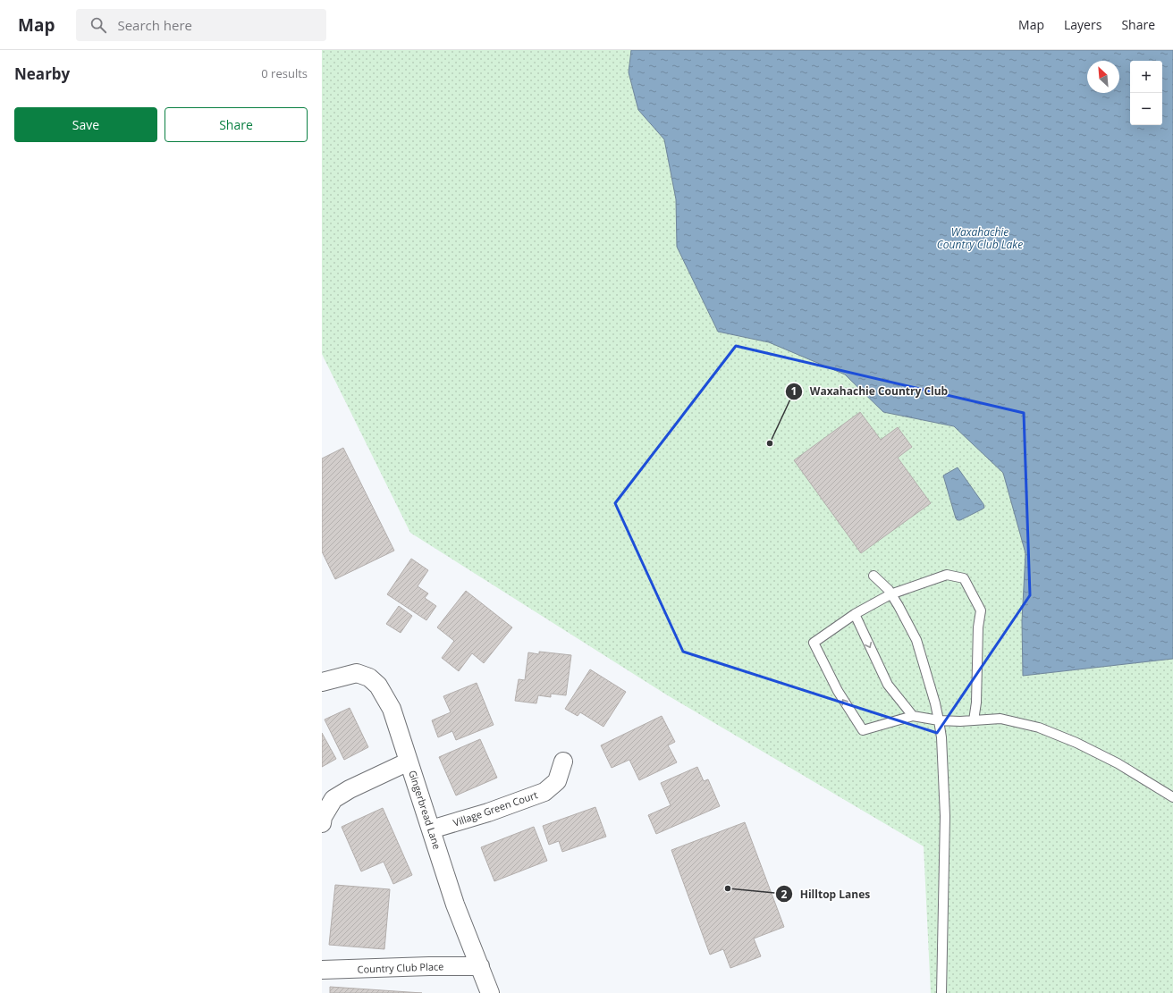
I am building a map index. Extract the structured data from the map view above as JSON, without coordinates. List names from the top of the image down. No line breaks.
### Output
{"streets":{"street":["Village Green Court","Gingerbread Lane","Country Club Place"]},"crossings":[["Village Green Court","Gingerbread Lane"],["Gingerbread Lane","Country Club Place"]],"water":["Waxahachie Country Club Lake"],"places":["Waxahachie Country Club","Hilltop Lanes"],"north":"top left","page":{"header":"Map","search":"Search here","nav":["Map","Layers","Share"],"heading":["Nearby","0 results"],"map_buttons":["+","−"],"buttons":["Save","Share"]}}
